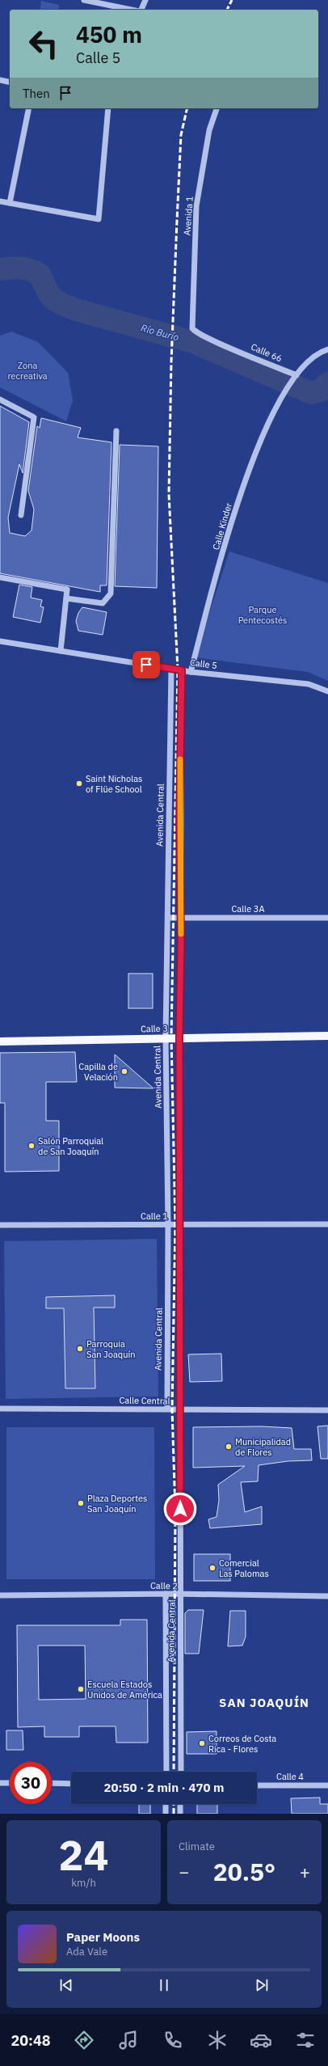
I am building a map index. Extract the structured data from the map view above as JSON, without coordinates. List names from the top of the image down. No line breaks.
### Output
{"streets":{"main road":["Calle 3"],"street":["Avenida 1","Calle 66","Calle Kinder","Calle 5","Avenida Central","Calle 3A","Calle 1","Calle Central","Calle 2","Calle 4"]},"crossings":[["Avenida 1","Calle 66"],["Calle 66","Calle Kinder"],["Calle Kinder","Calle 5"],["Calle 5","Avenida Central"],["Avenida Central","Calle 3A"],["Avenida Central","Calle 3"],["Avenida Central","Calle 1"],["Avenida Central","Calle Central"],["Avenida Central","Calle 2"]],"districts":["SAN JOAQUÍN"],"water":["Río Burío"],"parks":["Zona recreativa","Parque Pentecostés"],"places":["Saint Nicholas of Flüe School","Capilla de Velación","Salón Parroquial de San Joaquín","Parroquia San Joaquín","Municipalidad de Flores","Plaza Deportes San Joaquín","Comercial Las Palomas","Escuela Estados Unidos de América","Correos de Costa Rica - Flores"],"page":{"turn":["450 m","Calle 5"],"then":"Then","limit":"30","trip":"20:50 · 2 min · 470 m","tile":[["24","km/h"],"Climate"],"heat":["−","20.5°","+"],"song":["Paper Moons","Ada Vale"],"tabs":"20:48"}}
